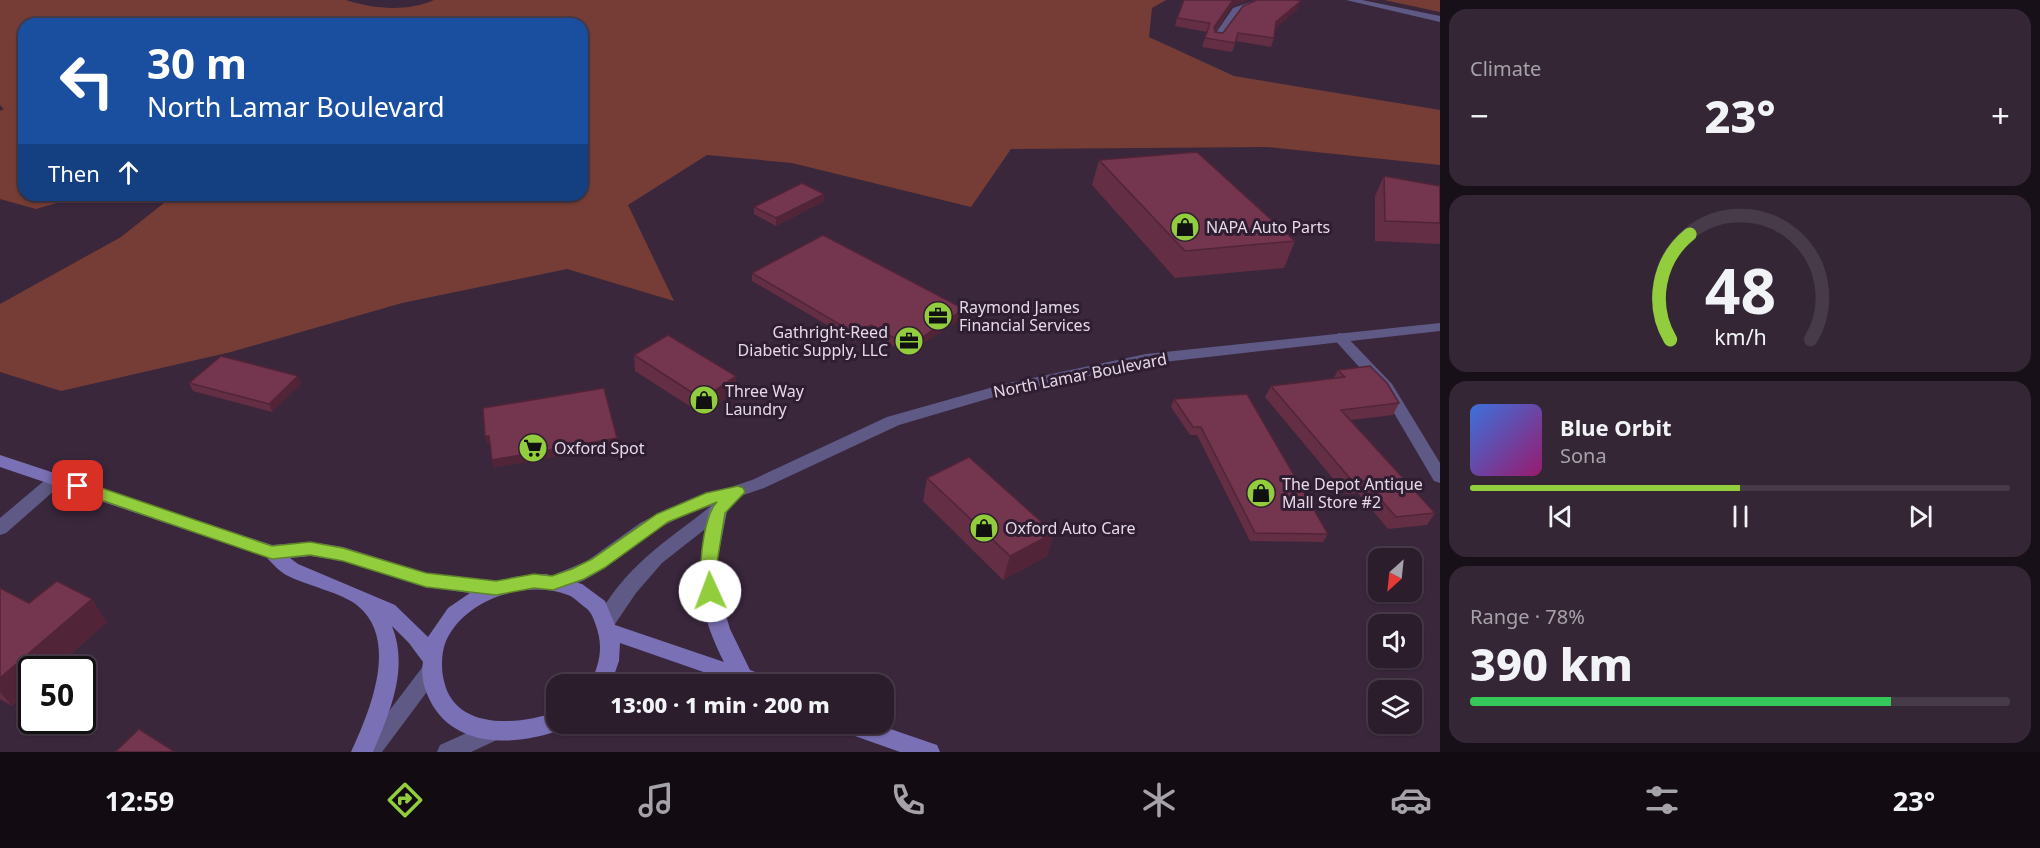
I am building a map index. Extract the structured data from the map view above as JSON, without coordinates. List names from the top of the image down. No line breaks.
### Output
{"streets":{"street":["North Lamar Boulevard"]},"places":{"shop":["NAPA Auto Parts","Three Way Laundry","The Depot Antique Mall Store #2","Oxford Auto Care"],"office":["Raymond James Financial Services","Gathright-Reed Diabetic Supply, LLC"],"supermarket":["Oxford Spot"]},"north":"bottom left","page":{"tile":["Climate",["Range · 78%","390 km"]],"turn":["30 m","North Lamar Boulevard"],"heat":["−","23°","+"],"then":"Then","song":["Blue Orbit","Sona"],"limit":"50","trip":"13:00 · 1 min · 200 m","tabs":["12:59","23°"],"gauge":["48","km/h"]}}
